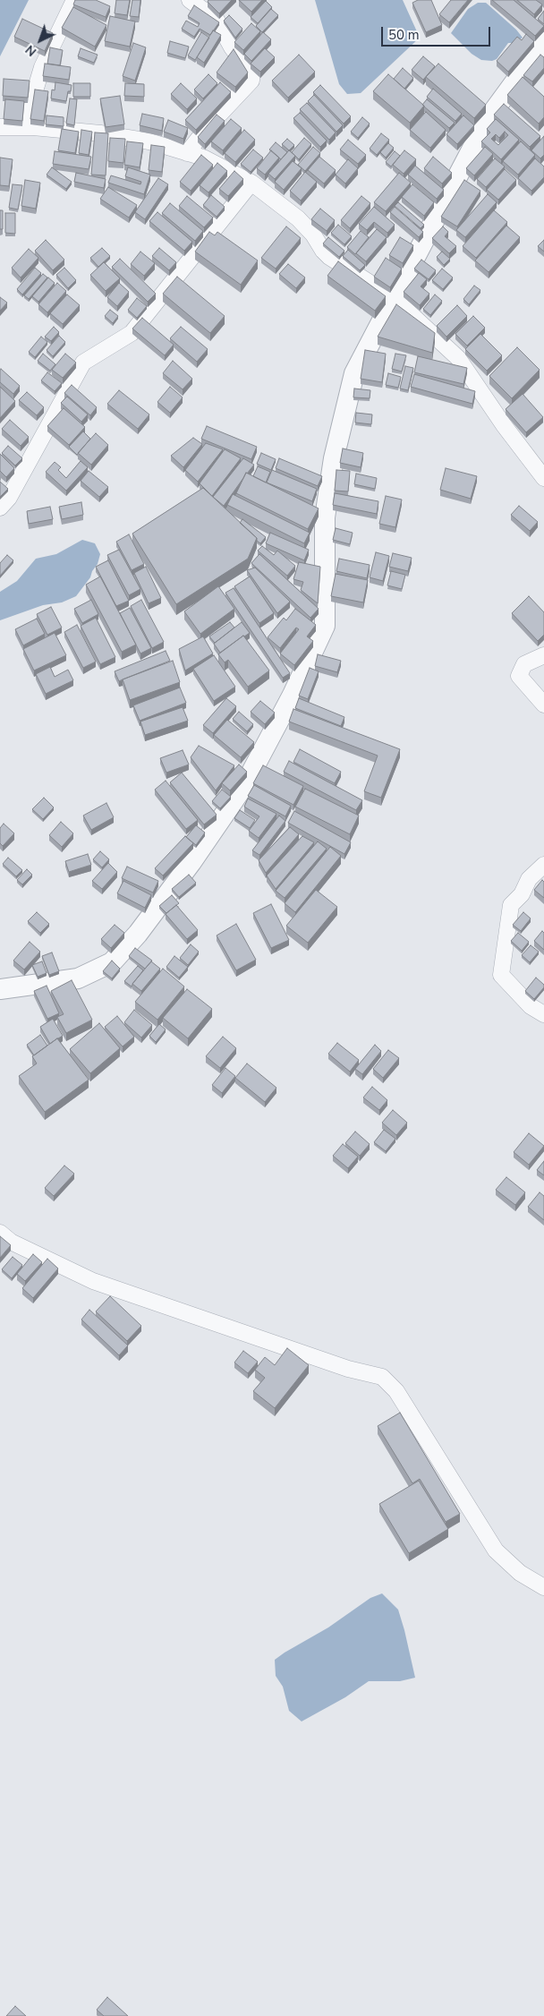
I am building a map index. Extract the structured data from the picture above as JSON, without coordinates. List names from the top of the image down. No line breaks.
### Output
{"scale_bar":"50 m","north":"bottom left"}
